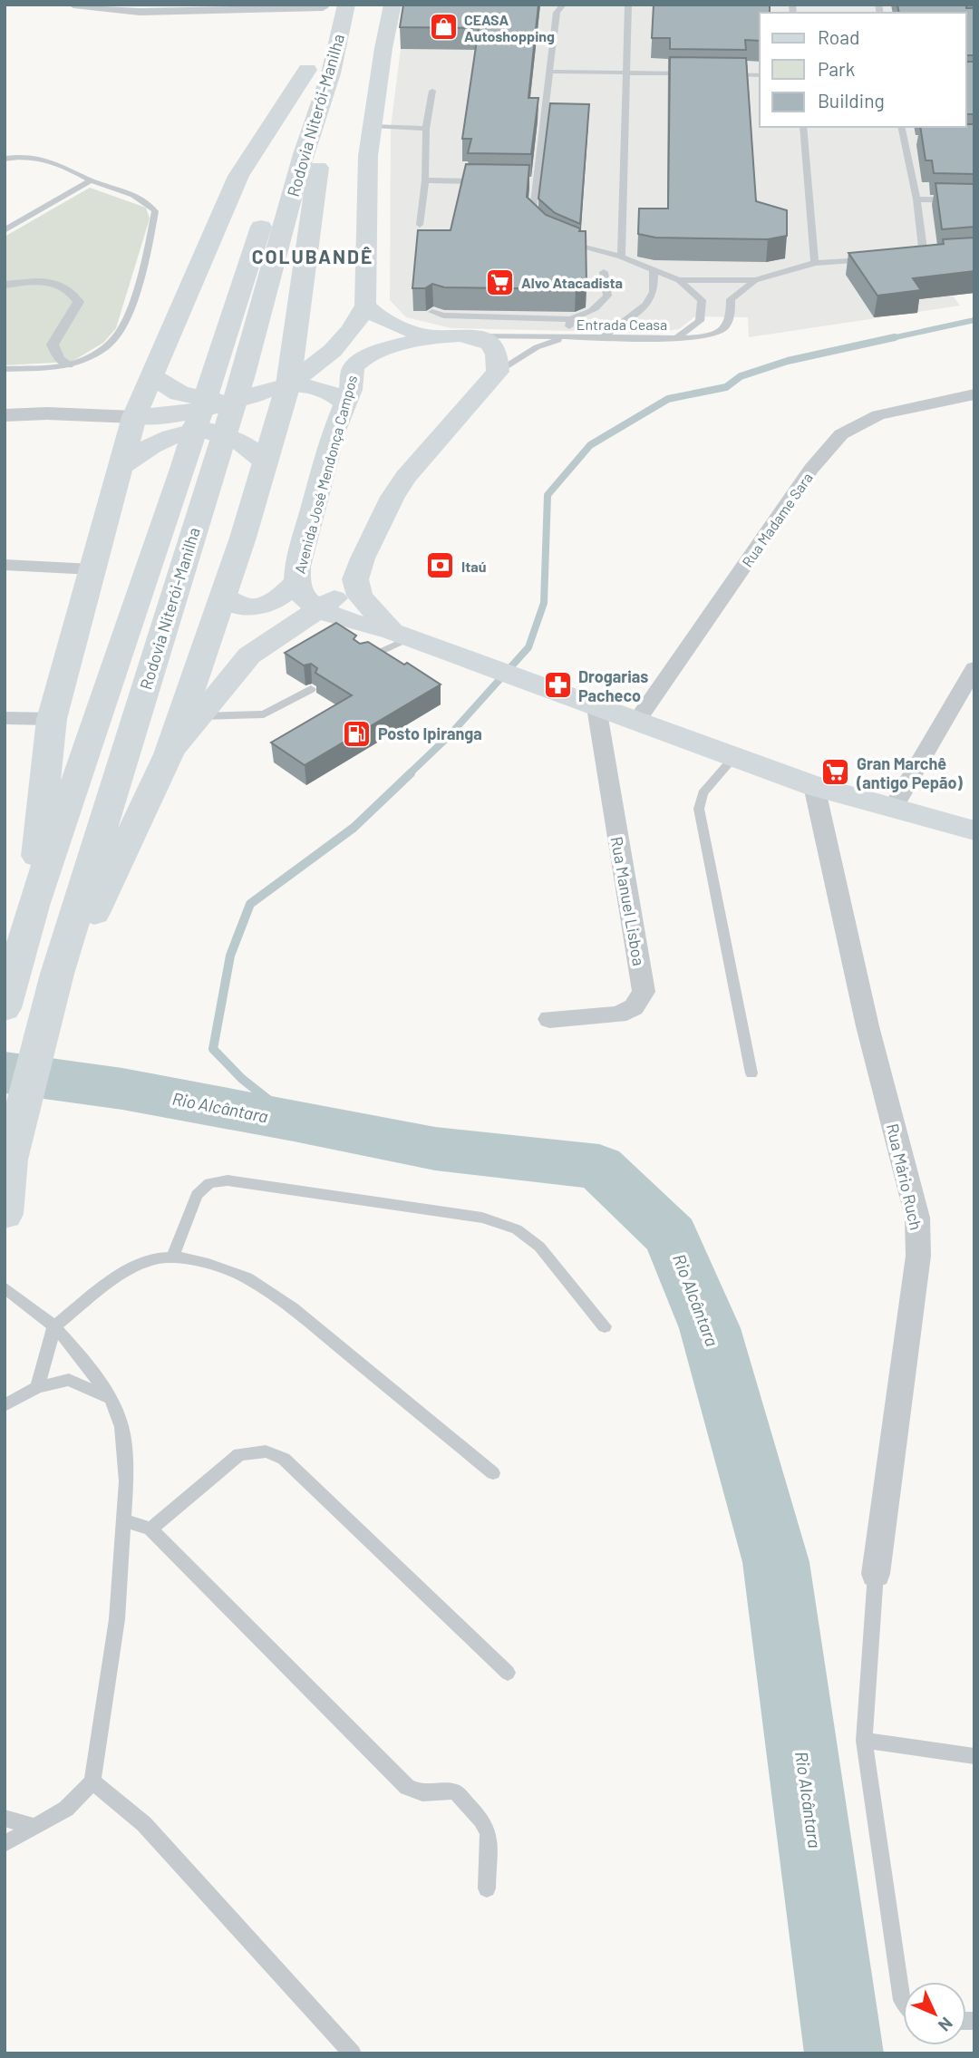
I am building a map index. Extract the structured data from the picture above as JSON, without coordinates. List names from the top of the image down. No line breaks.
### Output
{"streets":{"highway":["Rodovia Niterói-Manilha"],"main road":["Avenida José Mendonça Campos"],"street":["Rua Madame Sara","Rua Manuel Lisboa","Rua Mário Ruch"],"lane":["Entrada Ceasa"]},"crossings":[["Entrada Ceasa","Avenida José Mendonça Campos"]],"districts":["COLUBANDÊ"],"water":["Rio Alcântara"],"places":{"shop":["CEASA Autoshopping"],"supermarket":["Alvo Atacadista","Gran Marchê (antigo Pepão)"],"bank":["Itaú"],"pharmacy":["Drogarias Pacheco"],"fuel station":["Posto Ipiranga"]},"legend":["Road","Park","Building"],"north":"bottom right"}
